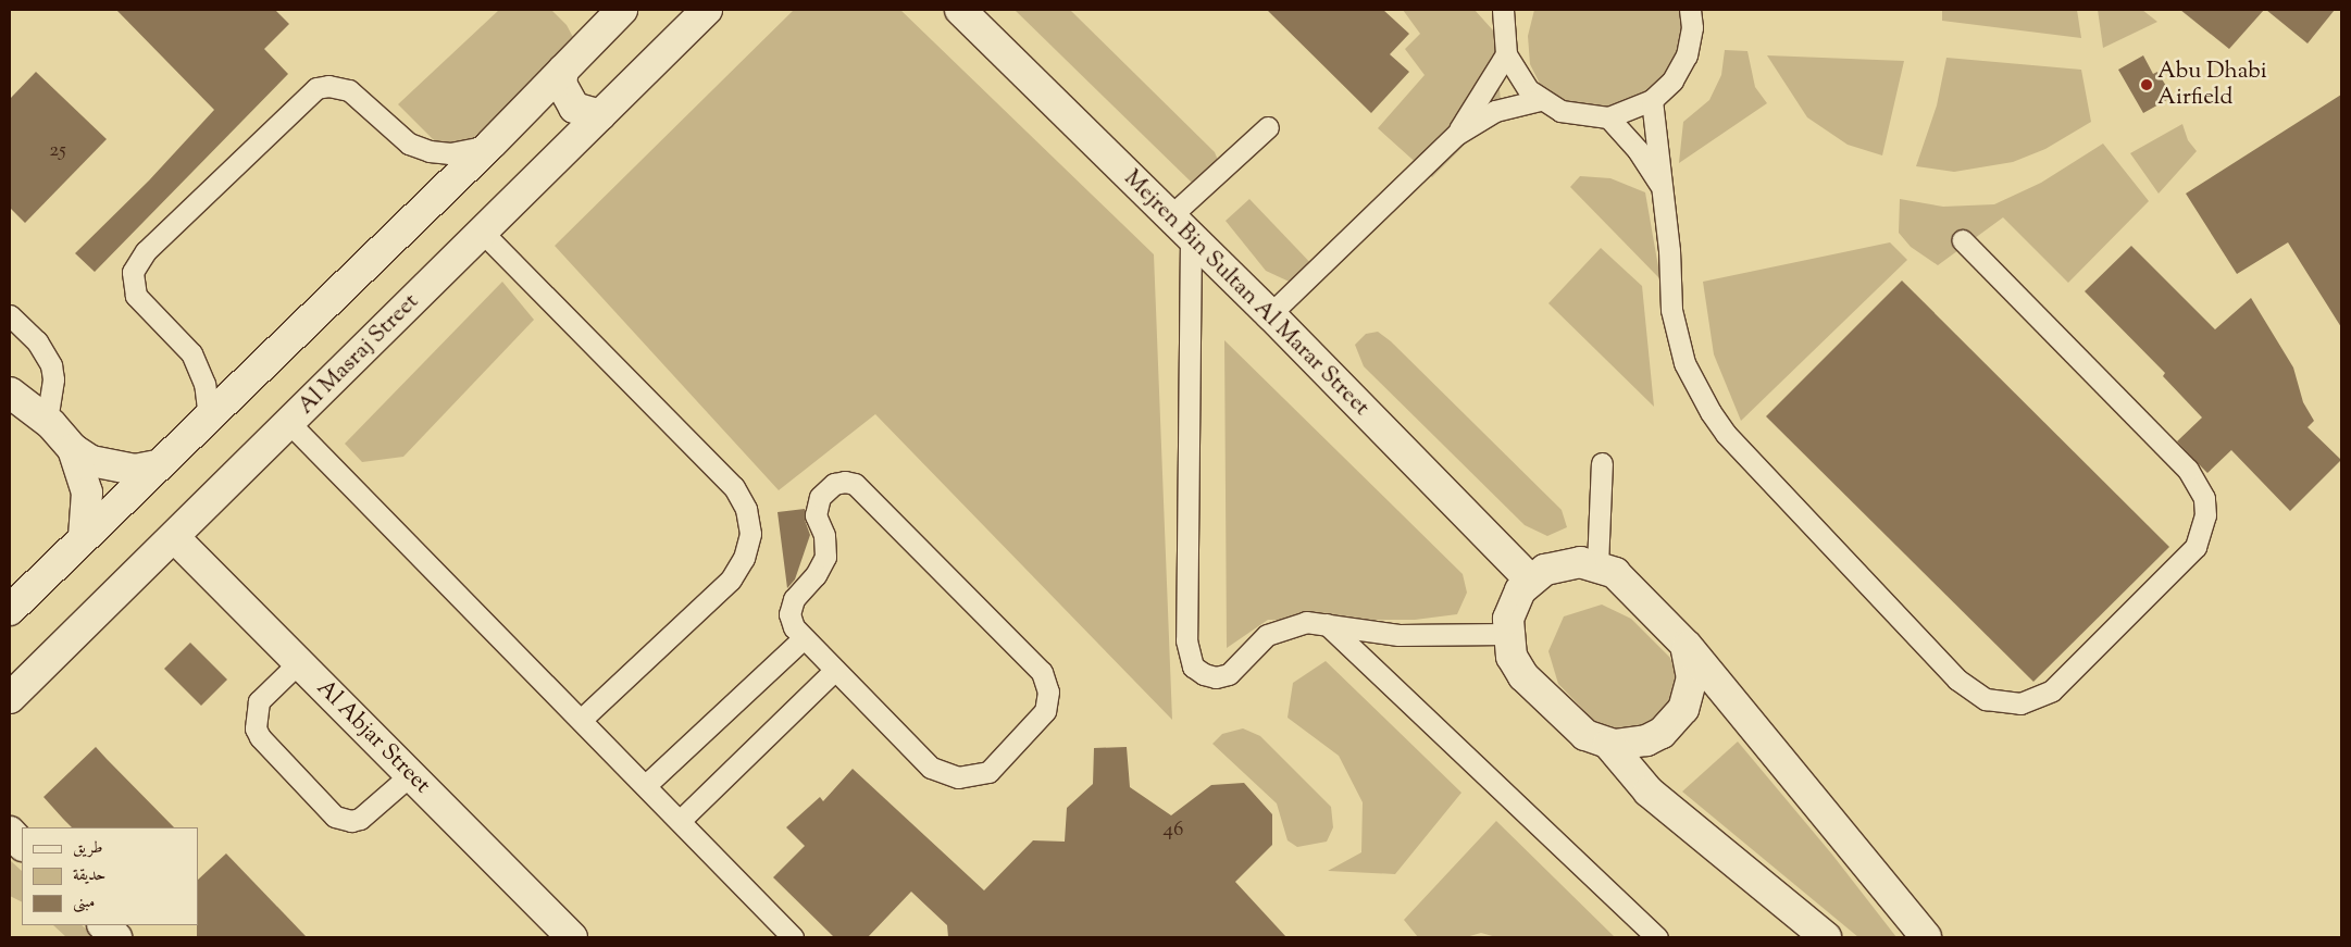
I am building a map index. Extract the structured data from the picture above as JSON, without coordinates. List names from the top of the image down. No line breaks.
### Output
{"streets":{"street":["Mejren Bin Sultan Al Marar Street","Al Masraj Street","Al Abjar Street"]},"crossings":[["Al Masraj Street","Al Abjar Street"]],"places":["Abu Dhabi Airfield"],"house_numbers":["25","46"],"legend":["طريق","حديقة","مبنى"]}
